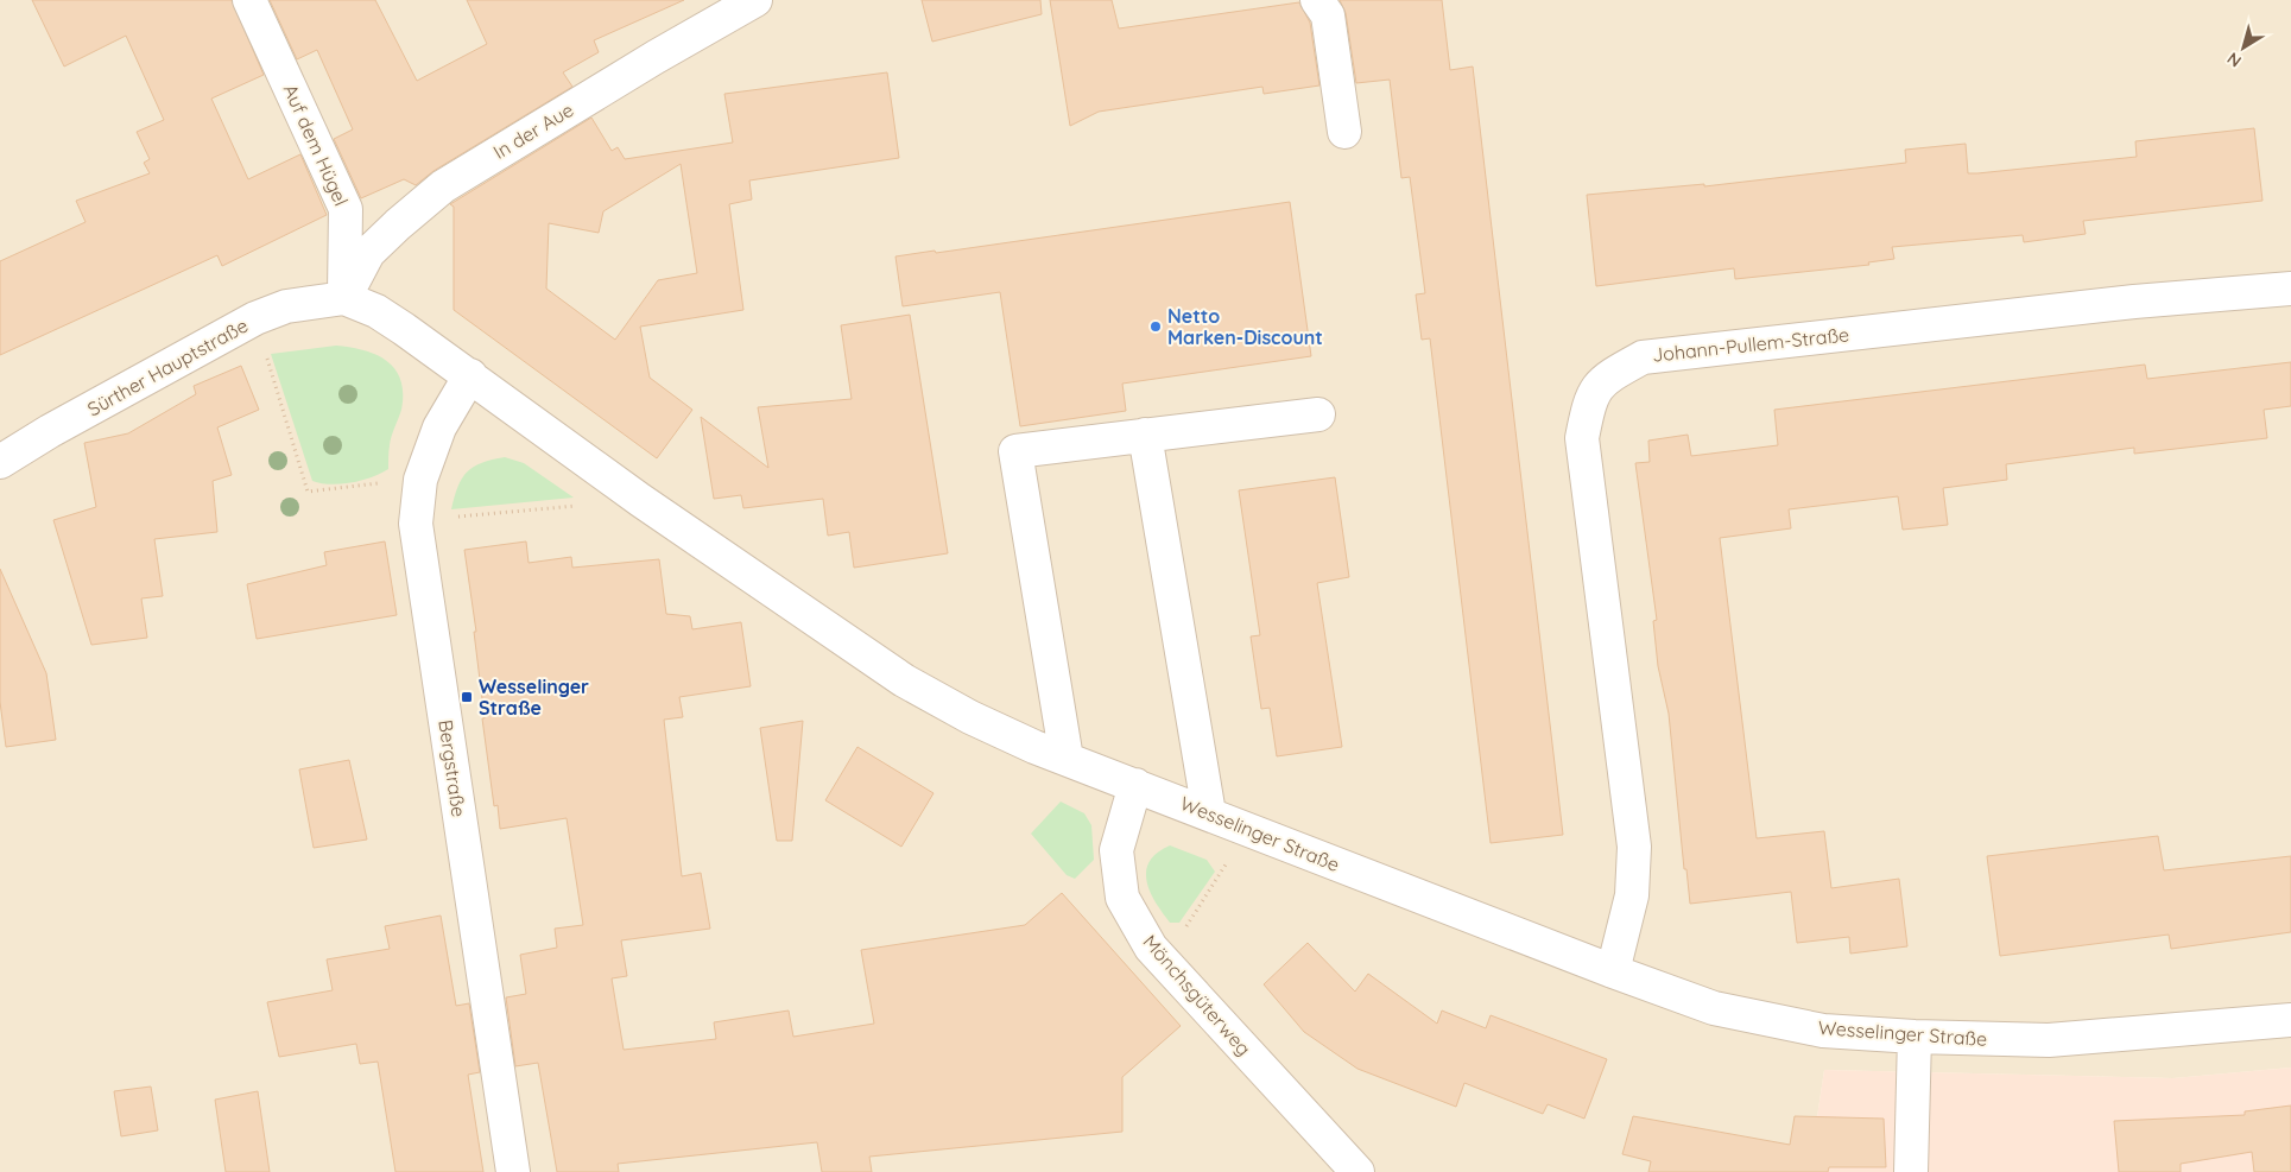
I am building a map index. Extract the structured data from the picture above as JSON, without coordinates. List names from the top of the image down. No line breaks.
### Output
{"streets":{"street":["In der Aue","Auf dem Hügel","Johann-Pullem-Straße","Sürther Hauptstraße","Bergstraße","Wesselinger Straße","Mönchsgüterweg"]},"crossings":[["In der Aue","Auf dem Hügel"],["In der Aue","Sürther Hauptstraße"],["In der Aue","Wesselinger Straße"],["Auf dem Hügel","Sürther Hauptstraße"],["Auf dem Hügel","Wesselinger Straße"],["Johann-Pullem-Straße","Wesselinger Straße"],["Sürther Hauptstraße","Wesselinger Straße"],["Bergstraße","Wesselinger Straße"],["Wesselinger Straße","Mönchsgüterweg"]],"places":{"other":["Netto Marken-Discount"],"transit":["Wesselinger Straße"]},"north":"bottom left"}
